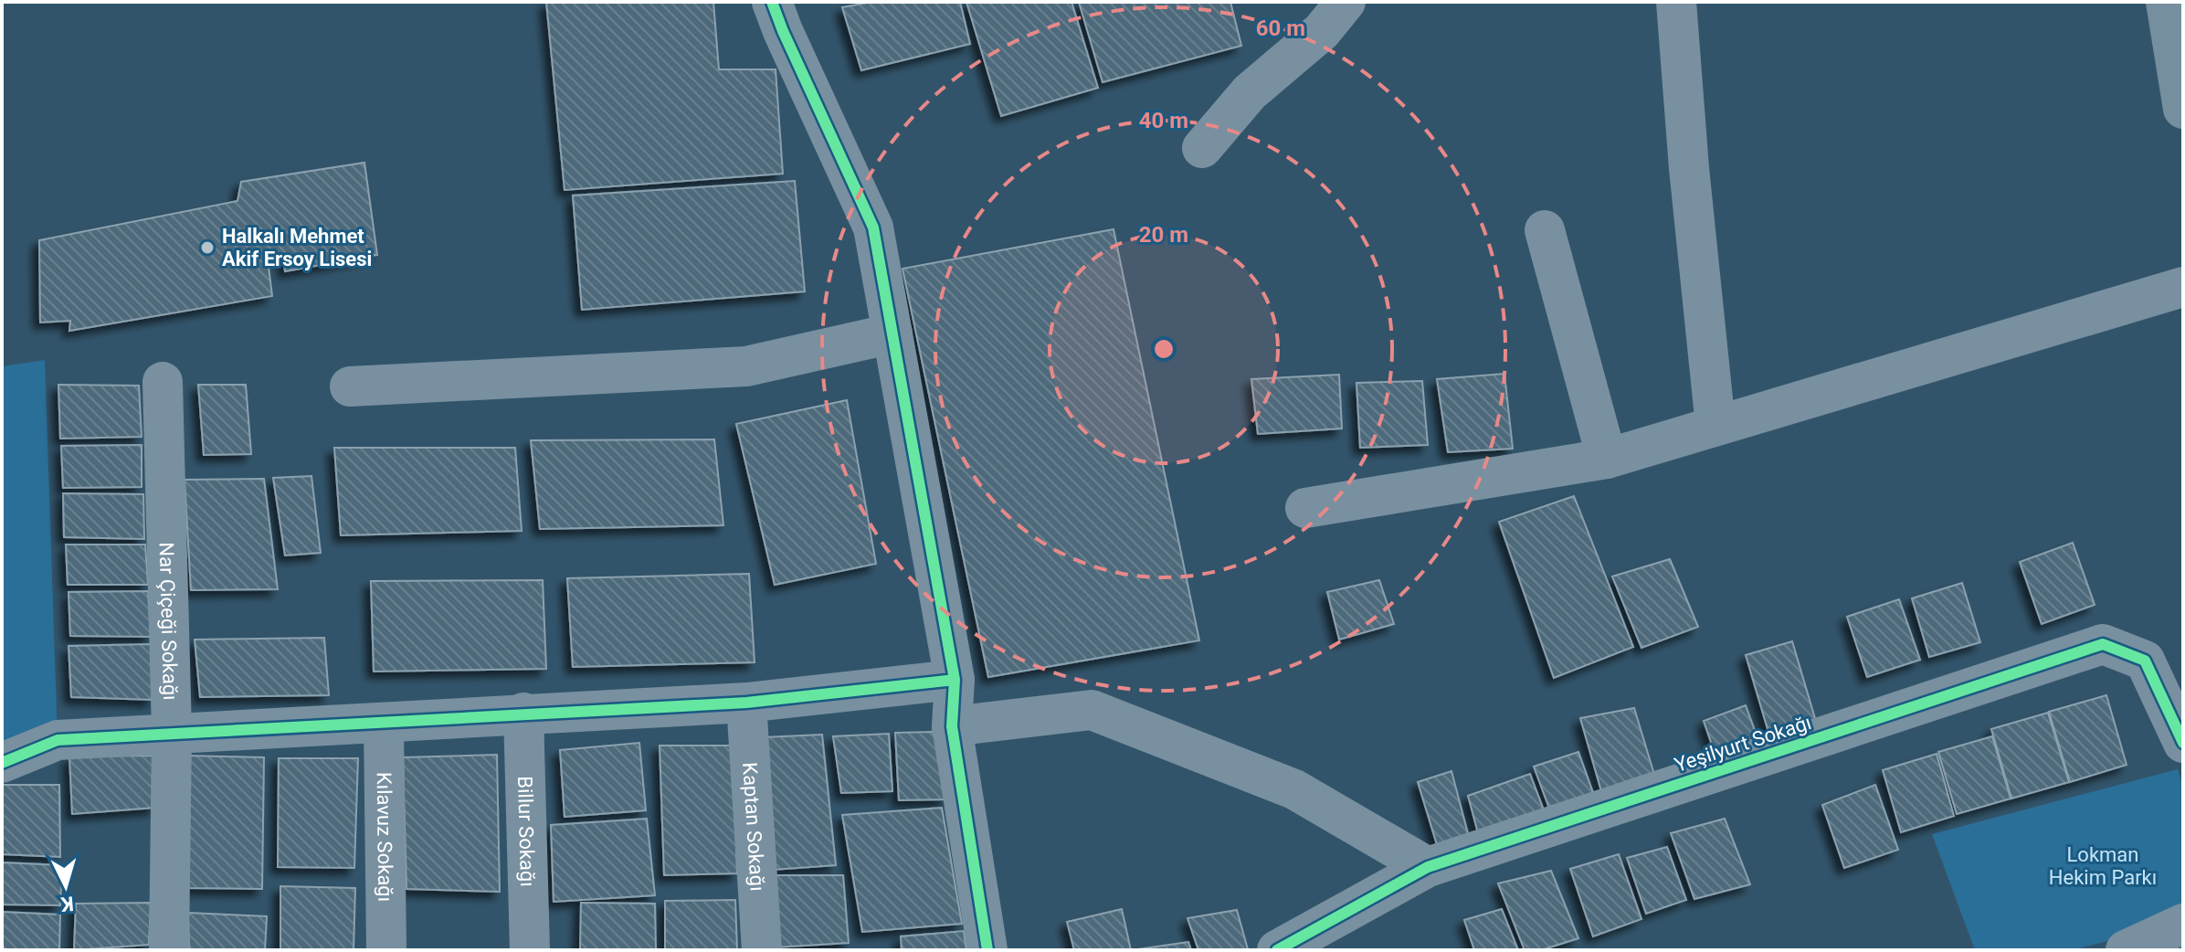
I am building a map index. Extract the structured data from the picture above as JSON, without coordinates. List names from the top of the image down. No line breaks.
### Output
{"streets":{"street":["Nar Çiçeği Sokağı","Yeşilyurt Sokağı","Kaptan Sokağı","Billur Sokağı","Kılavuz Sokağı"]},"parks":["Lokman Hekim Parkı"],"places":["Halkalı Mehmet Akif Ersoy Lisesi"],"north":"bottom","rings":["60 m","40 m","20 m"]}
